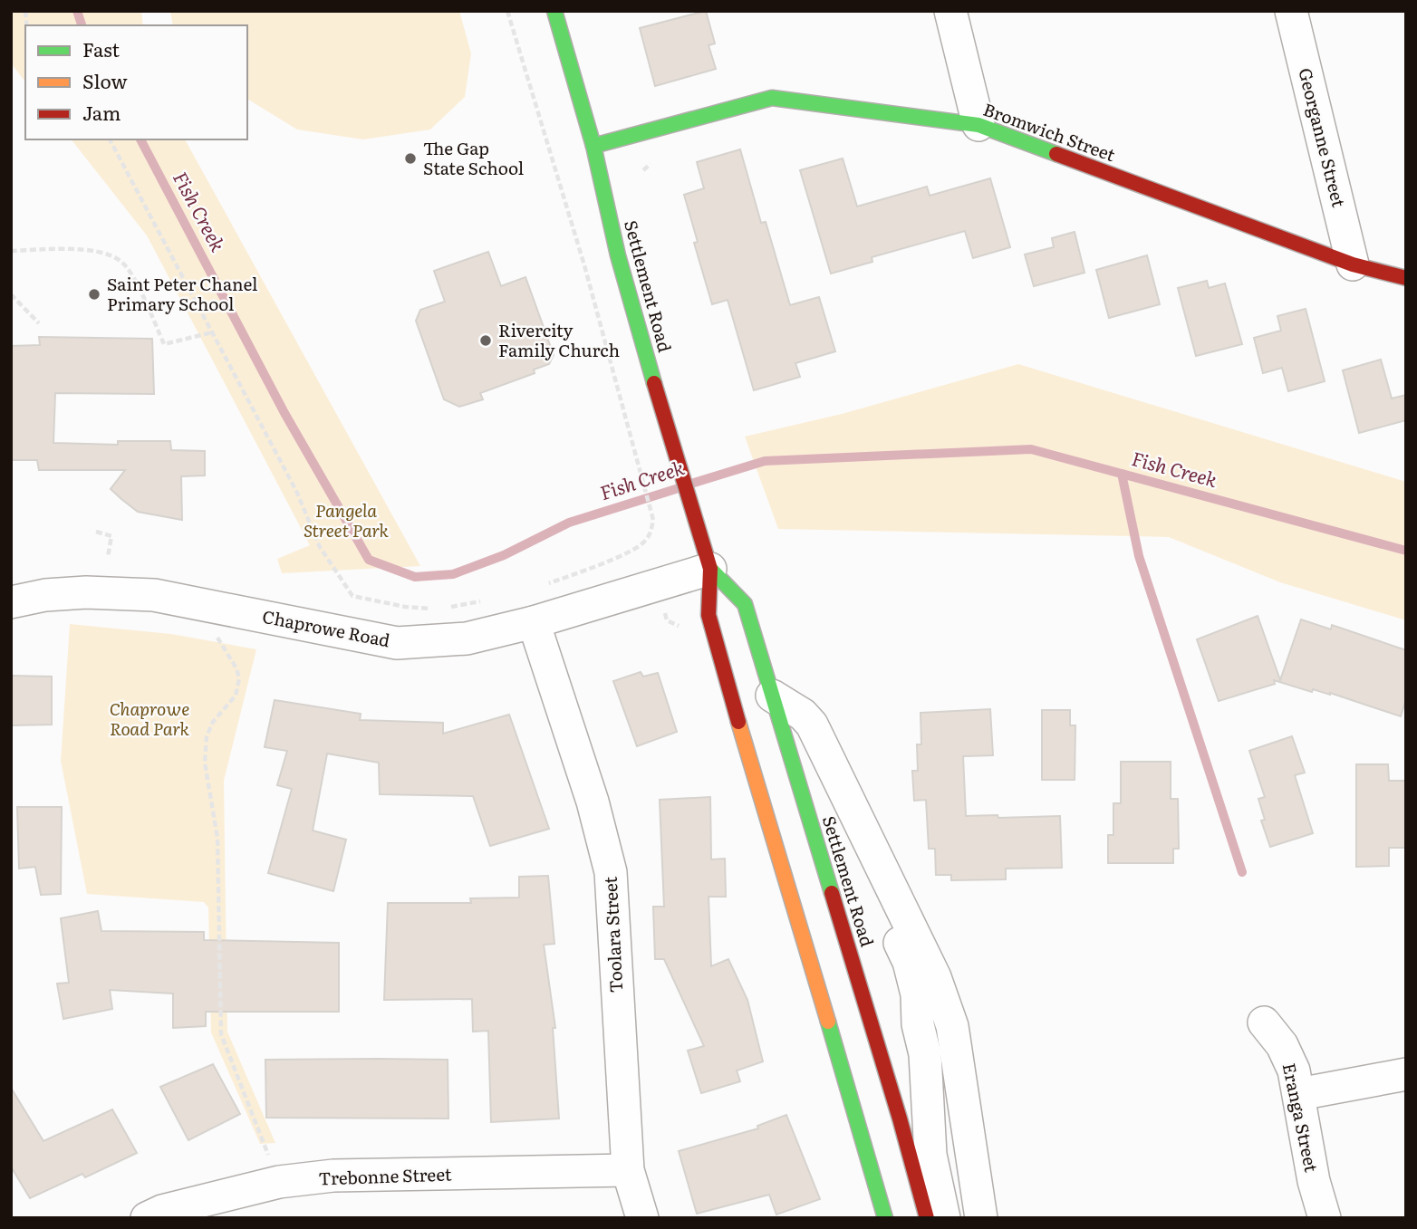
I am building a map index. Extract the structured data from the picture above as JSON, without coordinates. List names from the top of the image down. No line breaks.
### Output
{"streets":{"main road":["Bromwich Street","Settlement Road"],"street":["Georganne Street","Chaprowe Road","Toolara Street","Eranga Street","Trebonne Street"]},"crossings":[["Bromwich Street","Georganne Street"],["Bromwich Street","Settlement Road"],["Settlement Road","Chaprowe Road"],["Chaprowe Road","Toolara Street"],["Toolara Street","Trebonne Street"]],"water":["Fish Creek"],"parks":["Pangela Street Park","Chaprowe Road Park"],"places":["The Gap State School","Saint Peter Chanel Primary School","Rivercity Family Church"],"legend":["Fast","Slow","Jam"]}
